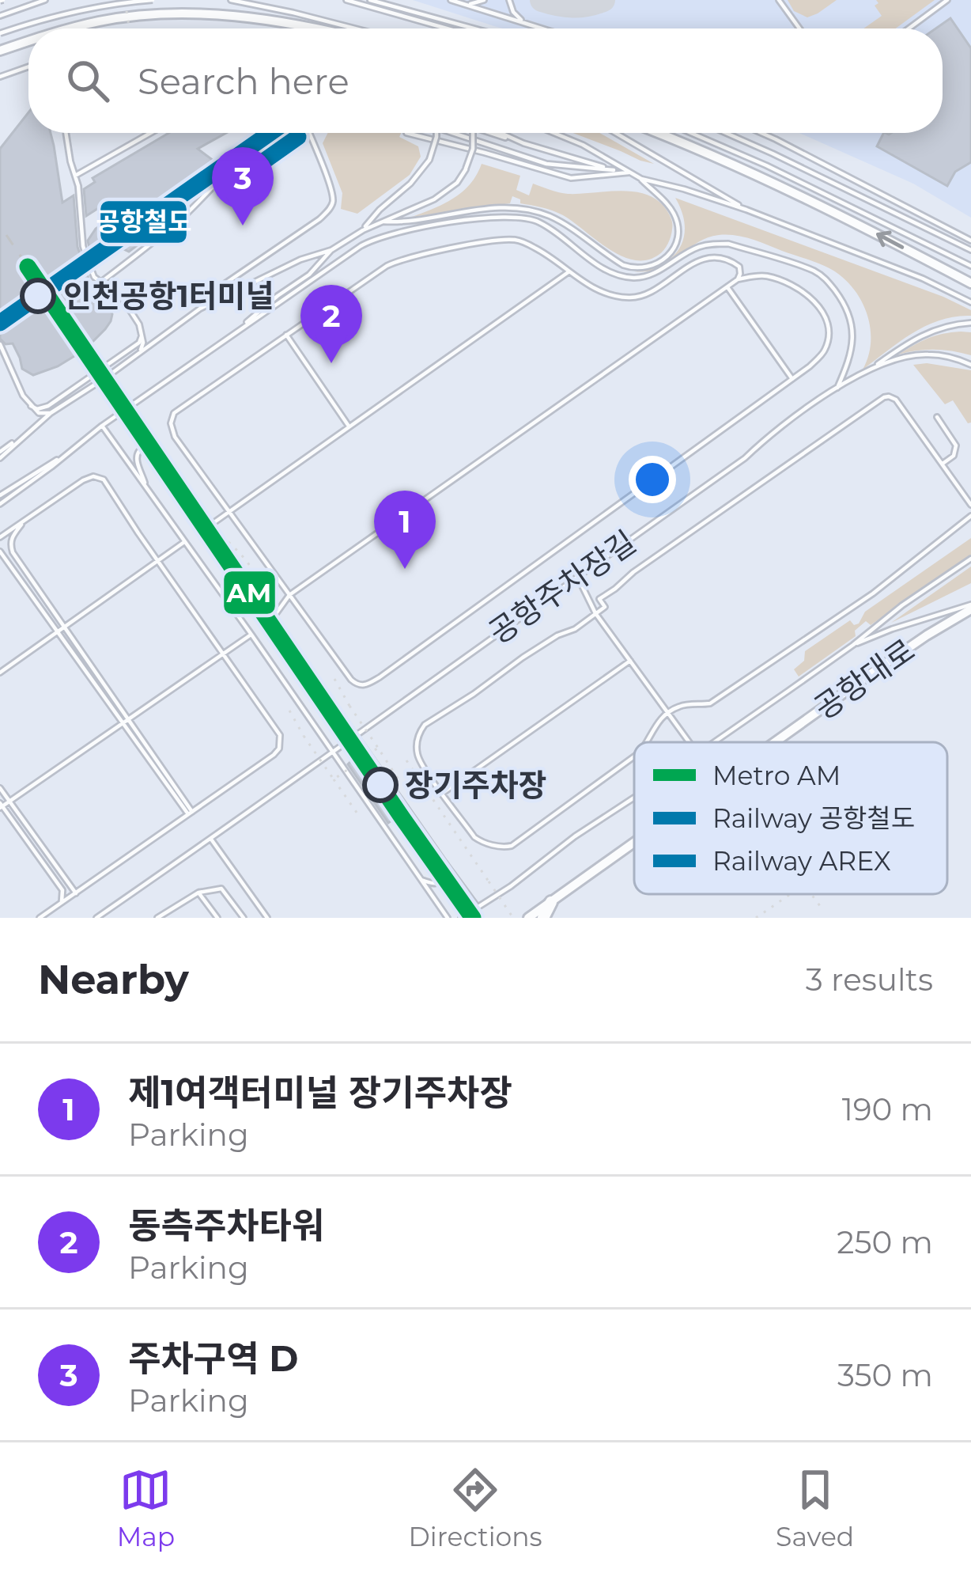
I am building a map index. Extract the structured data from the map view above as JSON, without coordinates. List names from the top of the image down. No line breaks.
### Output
{"streets":{"street":["공항대로"],"lane":["공항주차장길"]},"places":["인천공항1터미널","장기주차장"],"lines":["rail line 공항철도","rail line AREX","metro line AM"],"legend":["Metro AM","Railway 공항철도","Railway AREX"],"page":{"search":"Search here","pins":["3","2","1"],"heading":["Nearby","3 results"],"list":[{"mark":"1","name":"제1여객터미널 장기주차장","note":"Parking","value":"190 m"},{"mark":"2","name":"동측주차타워","note":"Parking","value":"250 m"},{"mark":"3","name":"주차구역 D","note":"Parking","value":"350 m"}],"nav":["Map","Directions","Saved"]}}
